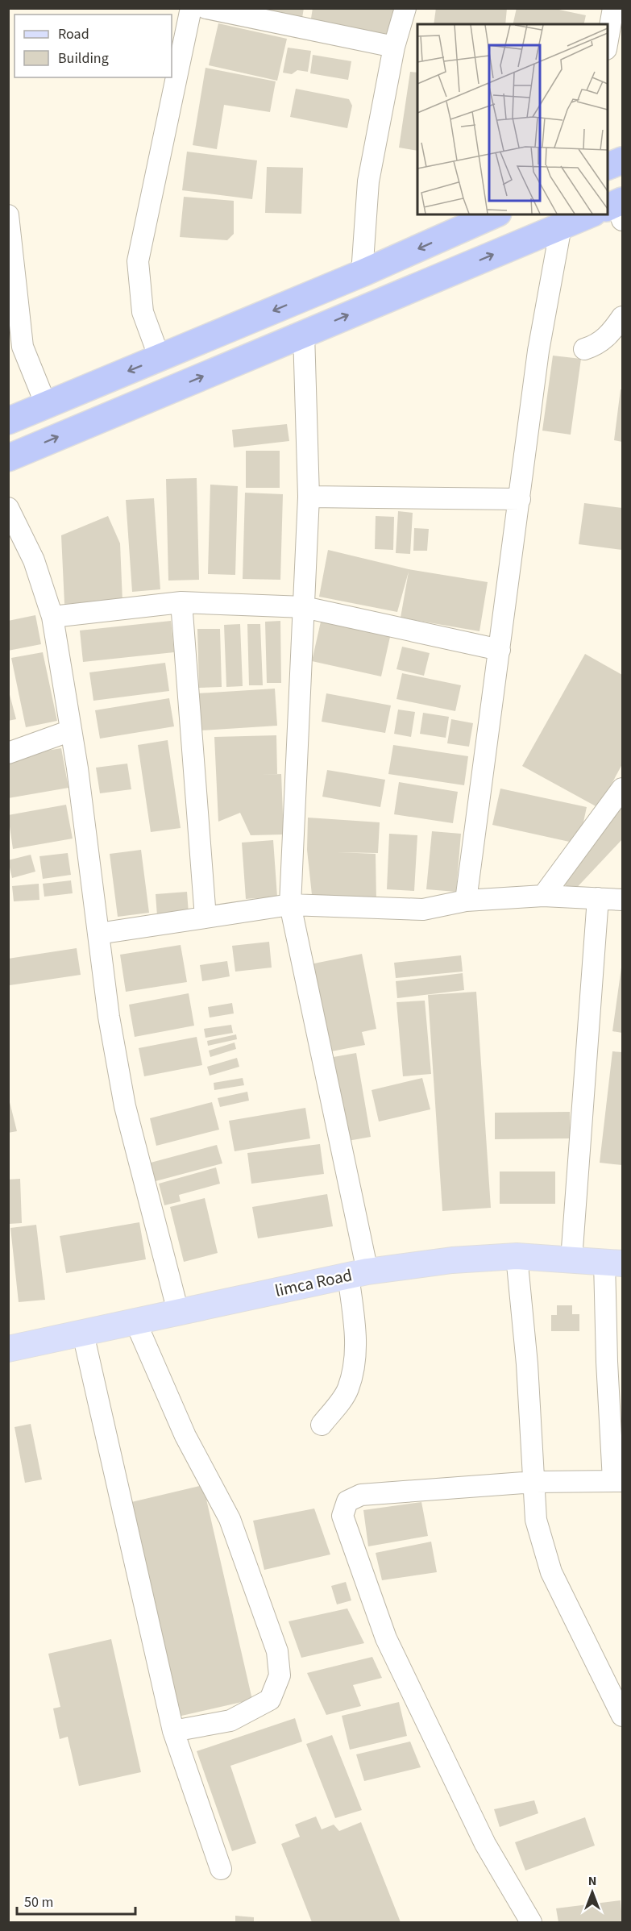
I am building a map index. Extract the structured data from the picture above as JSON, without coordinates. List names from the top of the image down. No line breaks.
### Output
{"streets":{"main road":["limca Road"]},"legend":["Road","Building"],"scale_bar":"50 m","north":"top"}
